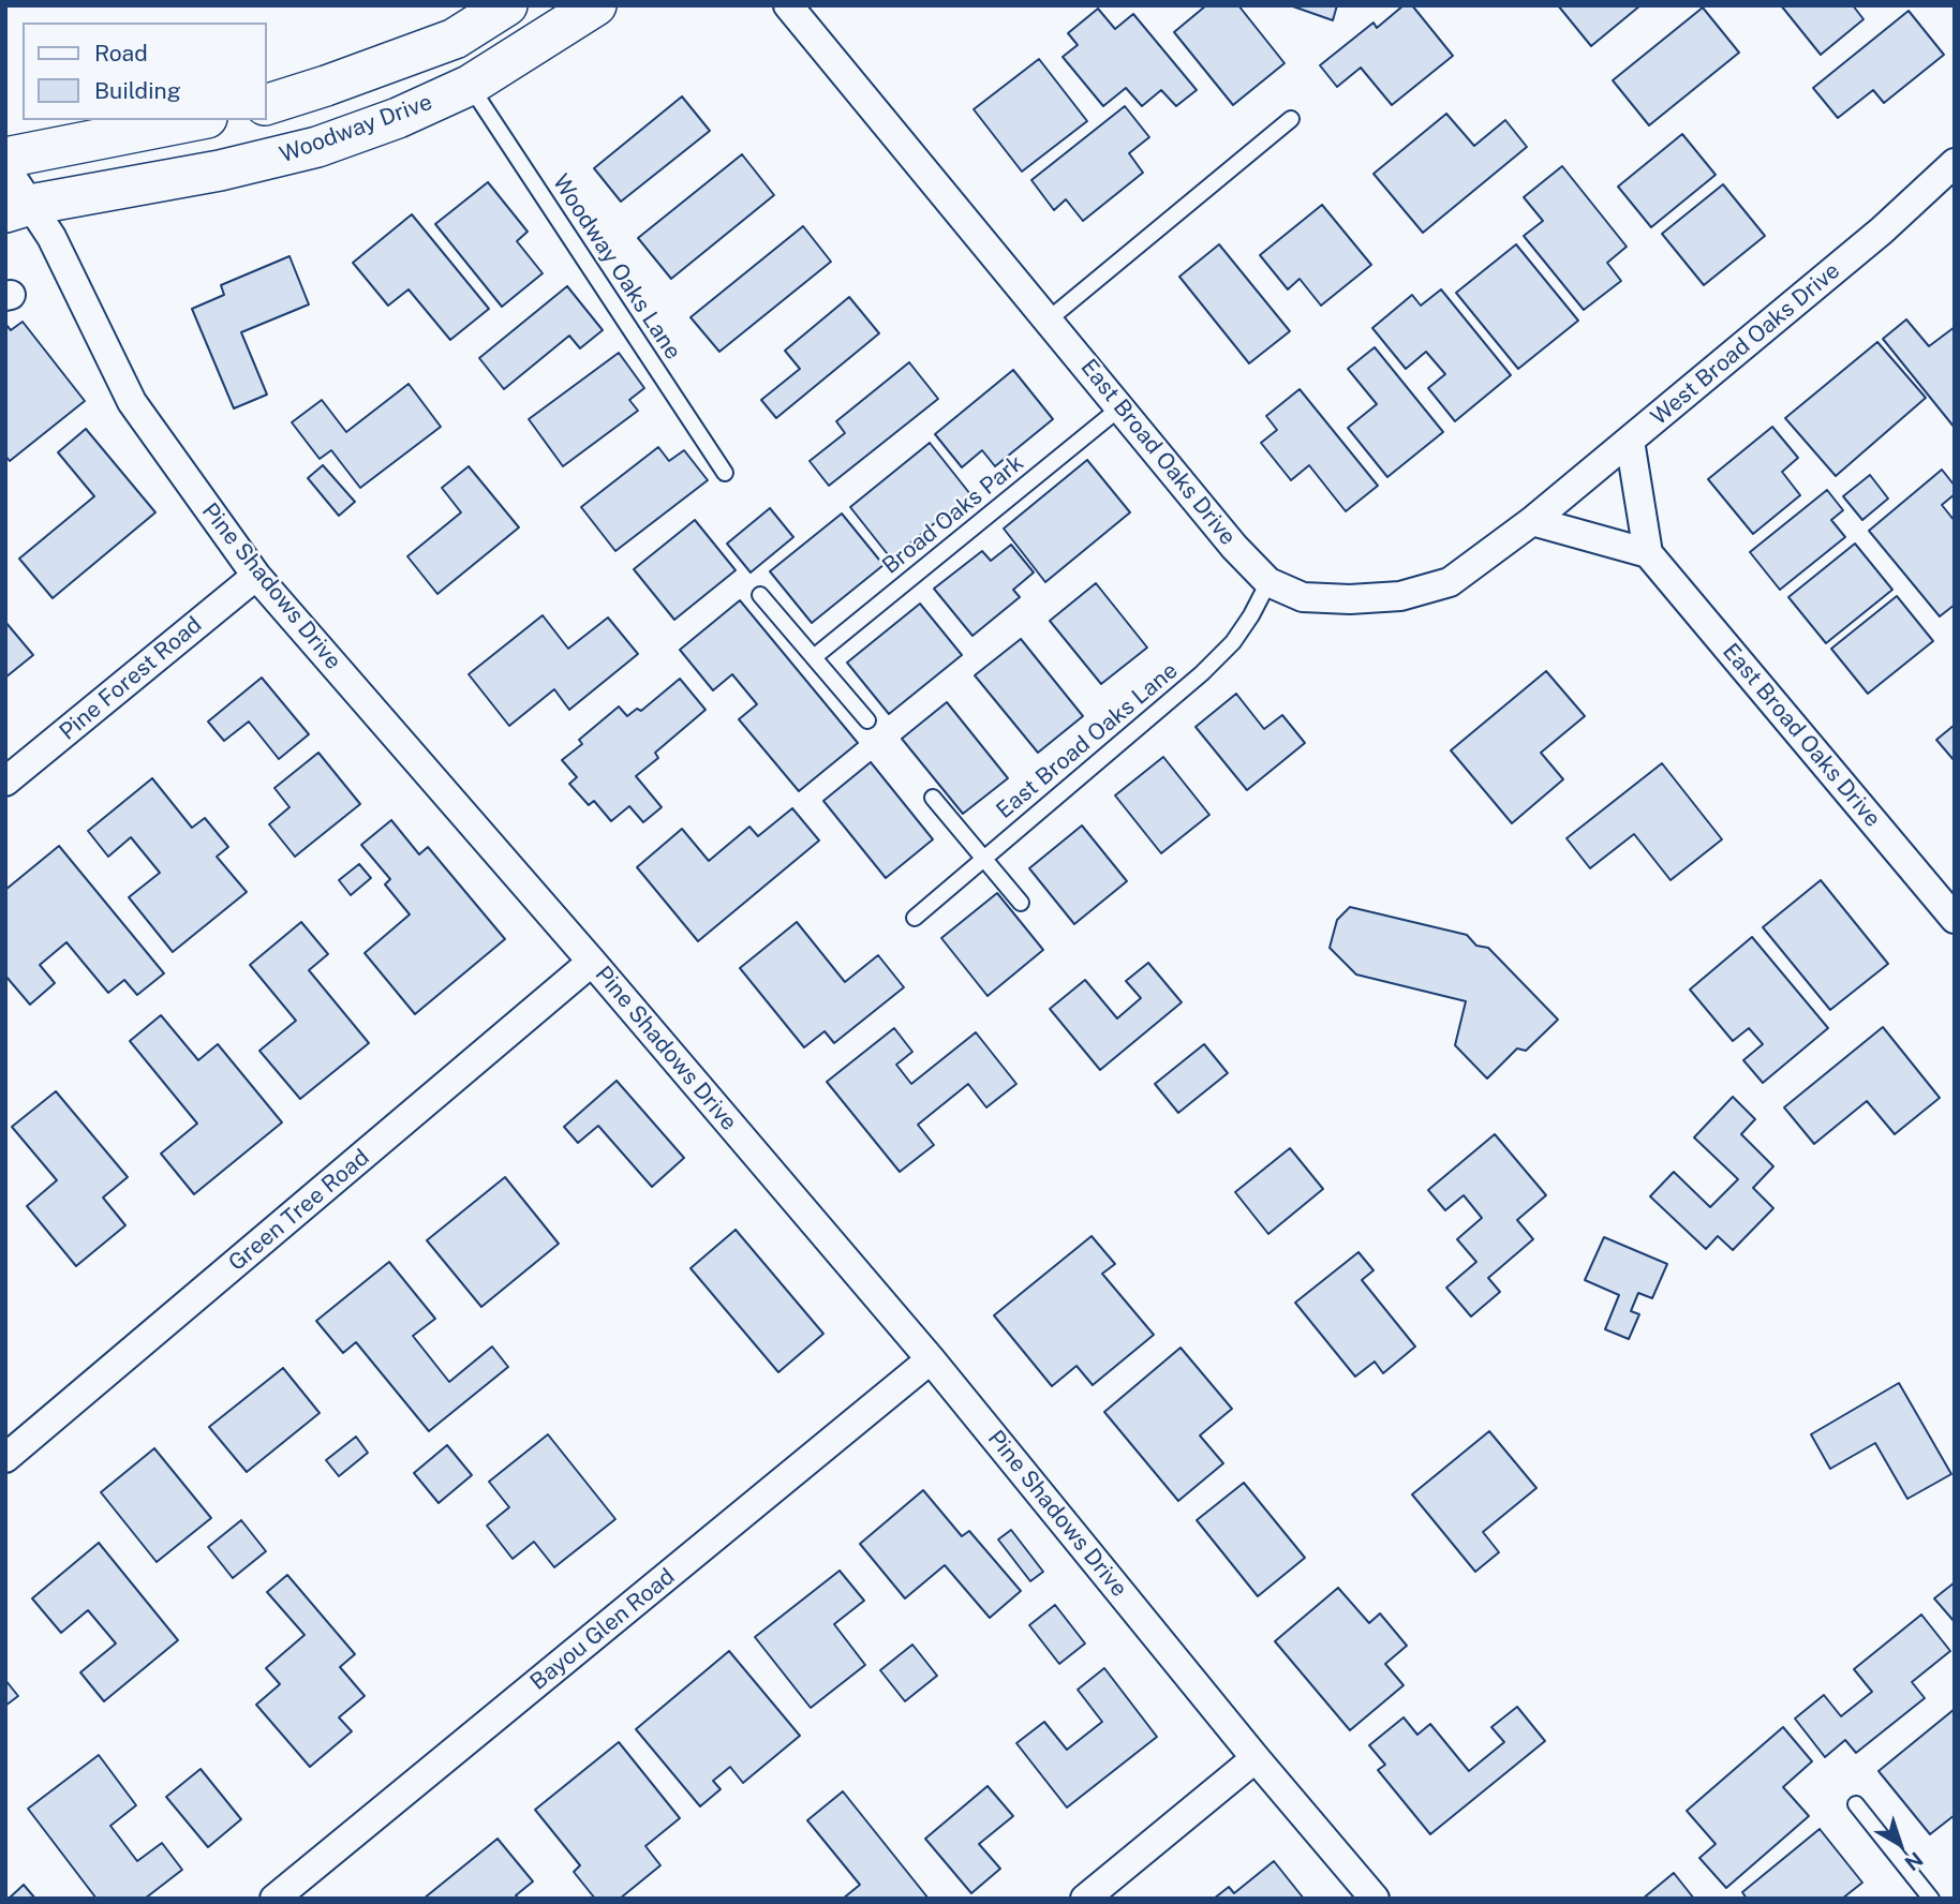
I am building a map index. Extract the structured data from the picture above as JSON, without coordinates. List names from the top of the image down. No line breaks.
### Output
{"streets":{"main road":["Woodway Drive"],"street":["West Broad Oaks Drive","East Broad Oaks Drive","Pine Shadows Drive","Pine Forest Road","Green Tree Road","Bayou Glen Road"],"lane":["Woodway Oaks Lane","Broad Oaks Park","East Broad Oaks Lane"]},"crossings":[["Woodway Drive","Woodway Oaks Lane"],["Woodway Drive","Pine Shadows Drive"],["West Broad Oaks Drive","East Broad Oaks Drive"],["East Broad Oaks Drive","Broad Oaks Park"],["East Broad Oaks Drive","East Broad Oaks Lane"],["Pine Shadows Drive","Pine Forest Road"],["Pine Shadows Drive","Green Tree Road"],["Pine Shadows Drive","Bayou Glen Road"]],"legend":["Road","Building"],"north":"bottom right"}
